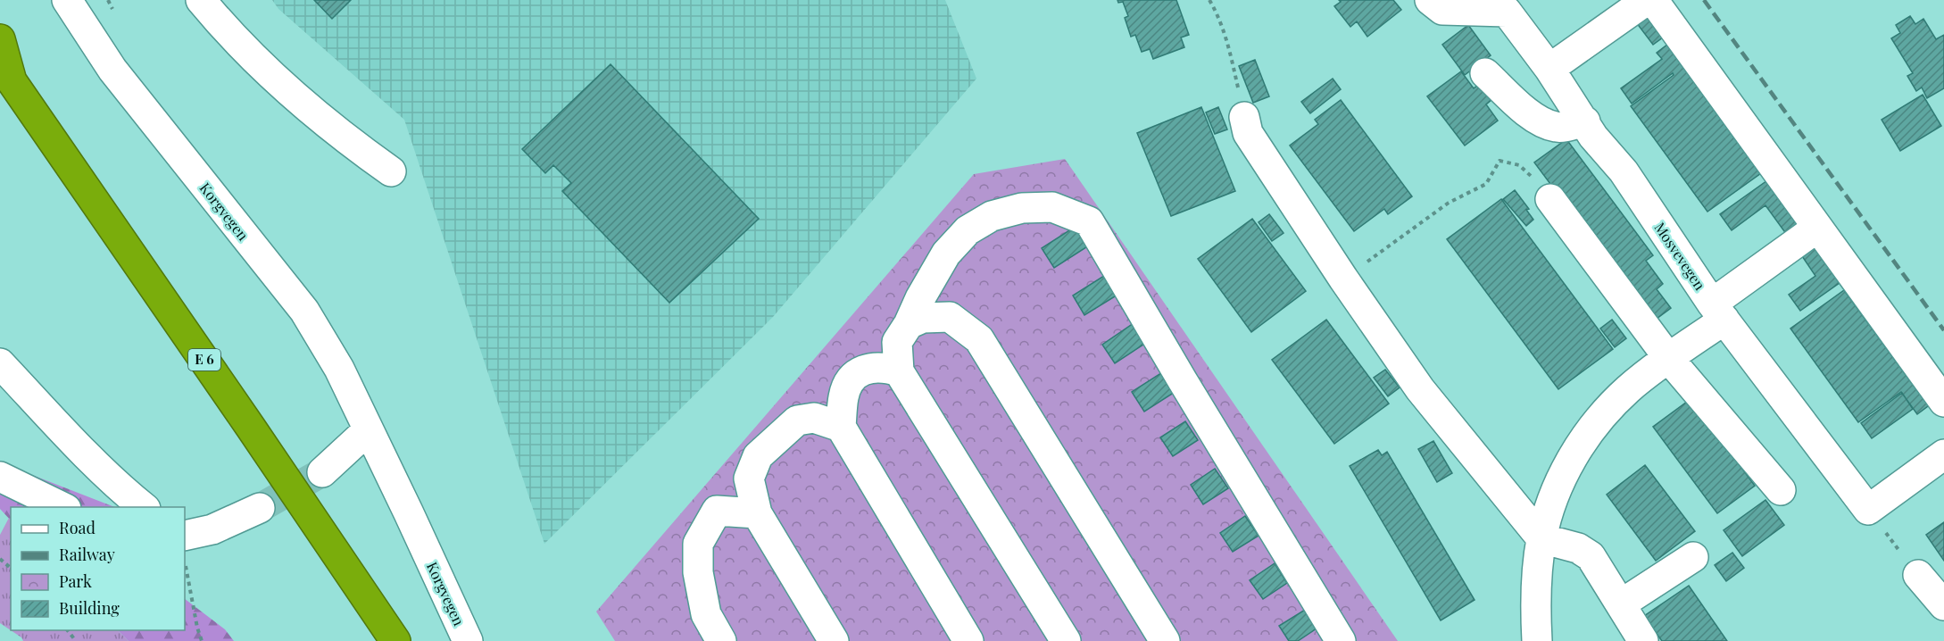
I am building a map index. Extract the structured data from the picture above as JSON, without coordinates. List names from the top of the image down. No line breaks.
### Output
{"streets":{"highway":["E 6"],"street":["Korgvegen","Mosvevegen"]},"legend":["Road","Railway","Park","Building"]}
